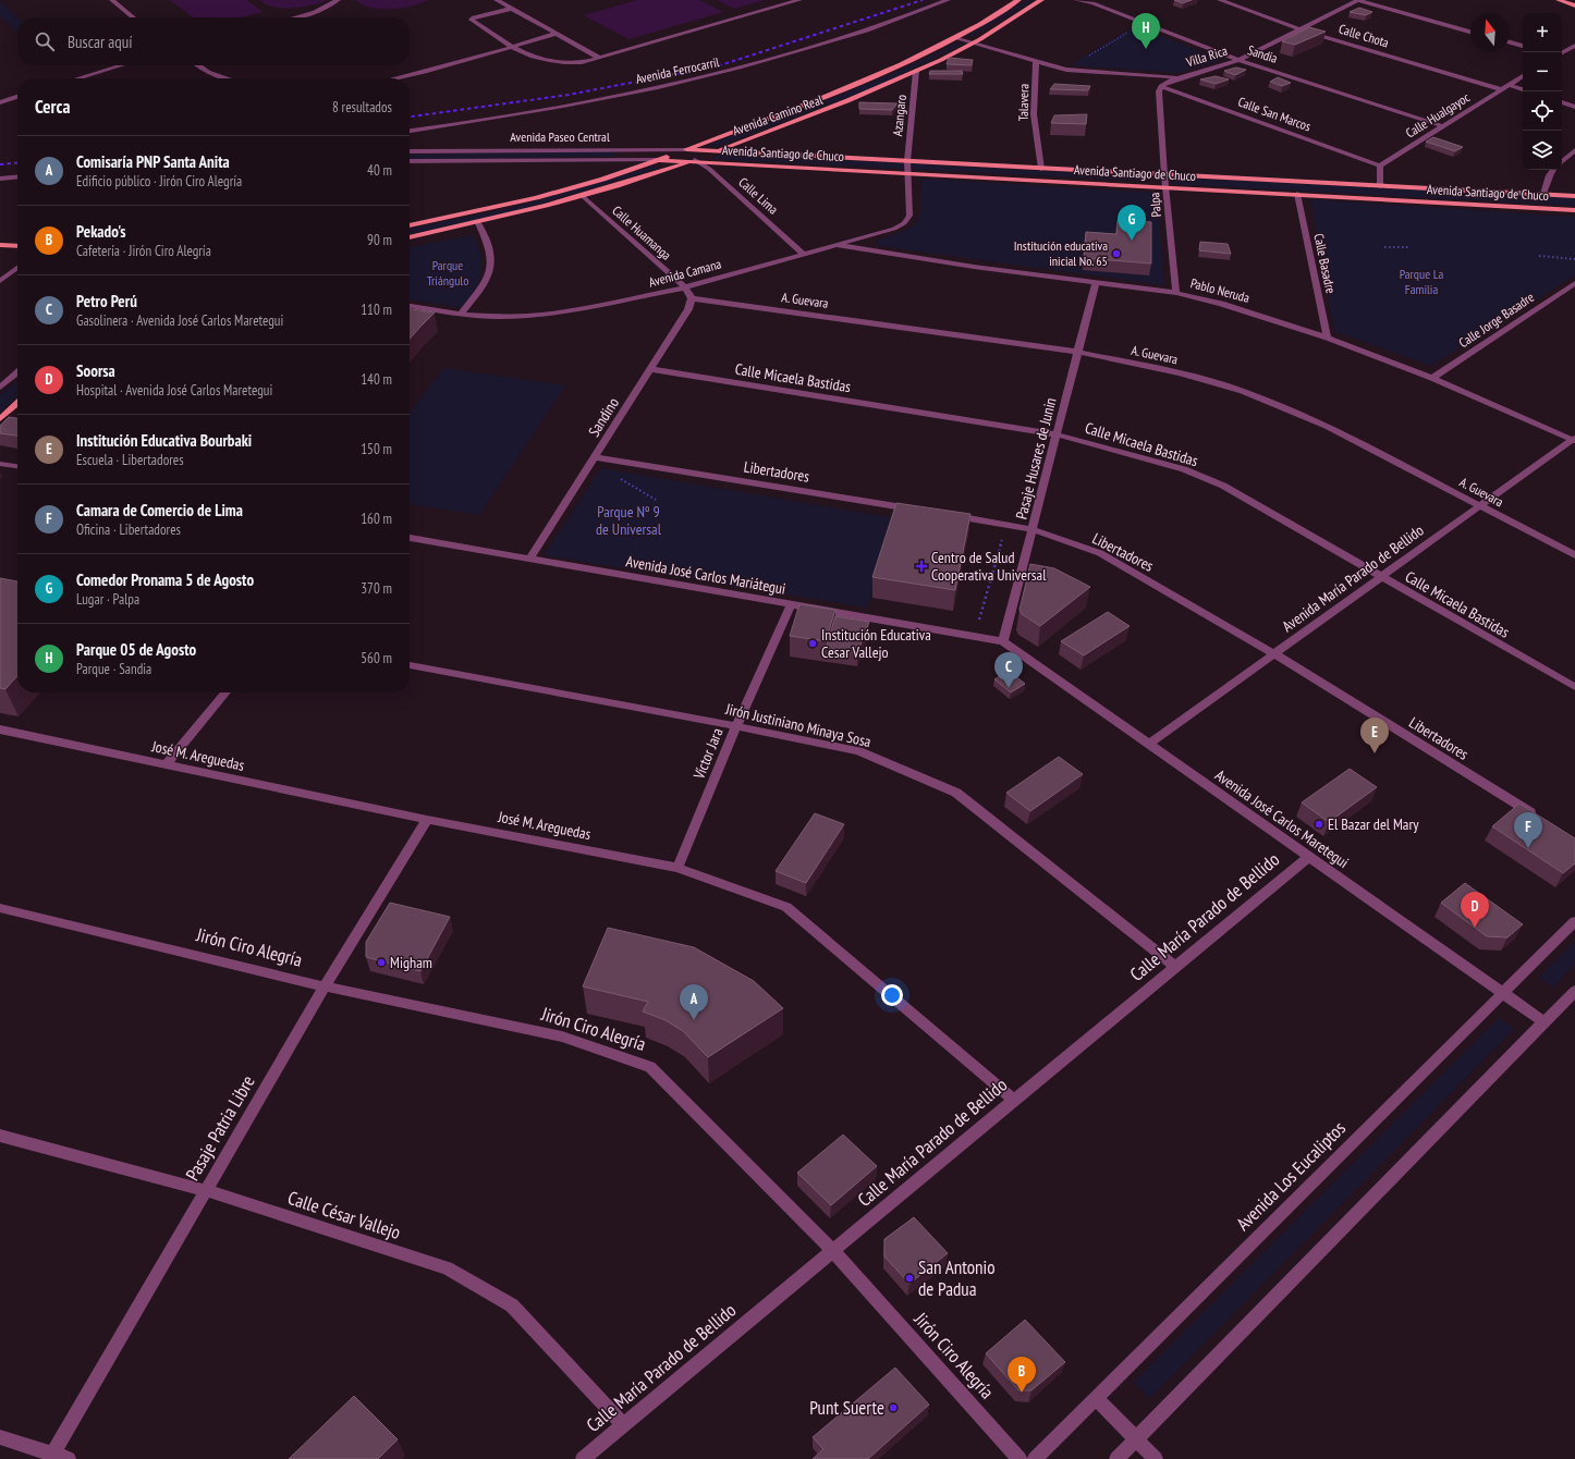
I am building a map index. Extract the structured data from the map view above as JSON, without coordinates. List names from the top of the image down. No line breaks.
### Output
{"streets":{"main road":["Avenida Camino Real","Avenida Paseo Central","Avenida Santiago de Chuco"],"street":["Calle Chota","Sandia","Villa Rica","Avenida Ferrocarril","Talavera","Calle San Marcos","Azangaro","Calle Hualgayoc","Calle Lima","Palpa","Calle Huamanga","Calle Basadre","Avenida Camana","Pablo Neruda","A. Guevara","Calle Jorge Basadre","Calle Micaela Bastidas","Sandino","Pasaje Husares de Junin","Libertadores","Avenida José Carlos Mariátegui","Avenida María Parado de Bellido","Jirón Justiniano Minaya Sosa","Víctor Jara","José M. Areguedas","Avenida José Carlos Maretegui","Calle María Parado de Bellido","Jirón Ciro Alegría","Pasaje Patria Libre","Avenida Los Eucaliptos","Calle César Vallejo"]},"crossings":[["Calle Chota","Villa Rica"],["Calle Chota","Calle Hualgayoc"],["Sandia","Villa Rica"],["Sandia","Calle Hualgayoc"],["Talavera","Avenida Santiago de Chuco"],["Calle San Marcos","Calle Hualgayoc"],["Calle San Marcos","Palpa"],["Avenida Camino Real","Azangaro"],["Avenida Camino Real","Avenida Paseo Central"],["Avenida Camino Real","Avenida Santiago de Chuco"],["Avenida Camino Real","Calle Lima"],["Avenida Camino Real","Calle Huamanga"],["Azangaro","Avenida Santiago de Chuco"],["Azangaro","Avenida Camana"],["Avenida Paseo Central","Avenida Santiago de Chuco"],["Avenida Paseo Central","Calle Lima"],["Avenida Santiago de Chuco","Calle Lima"],["Avenida Santiago de Chuco","Palpa"],["Avenida Santiago de Chuco","Calle Basadre"],["Avenida Santiago de Chuco","Avenida Camana"],["Calle Lima","Avenida Camana"],["Palpa","Pablo Neruda"],["Calle Huamanga","Avenida Camana"],["Calle Basadre","Pablo Neruda"],["Avenida Camana","Pablo Neruda"],["Pablo Neruda","Calle Jorge Basadre"],["Pablo Neruda","Pasaje Husares de Junin"],["Pablo Neruda","Avenida María Parado de Bellido"],["A. Guevara","Sandino"],["A. Guevara","Pasaje Husares de Junin"],["A. Guevara","Avenida María Parado de Bellido"],["Calle Micaela Bastidas","Sandino"],["Calle Micaela Bastidas","Pasaje Husares de Junin"],["Calle Micaela Bastidas","Avenida María Parado de Bellido"],["Sandino","Libertadores"],["Sandino","Avenida José Carlos Mariátegui"],["Pasaje Husares de Junin","Libertadores"],["Pasaje Husares de Junin","Avenida José Carlos Mariátegui"],["Pasaje Husares de Junin","Avenida José Carlos Maretegui"],["Libertadores","Avenida María Parado de Bellido"],["Avenida José Carlos Mariátegui","Víctor Jara"],["Avenida José Carlos Mariátegui","Avenida José Carlos Maretegui"],["Avenida María Parado de Bellido","Avenida José Carlos Maretegui"],["Jirón Justiniano Minaya Sosa","Víctor Jara"],["Jirón Justiniano Minaya Sosa","Calle María Parado de Bellido"],["Víctor Jara","José M. Areguedas"],["José M. Areguedas","Calle María Parado de Bellido"],["José M. Areguedas","Pasaje Patria Libre"],["Avenida José Carlos Maretegui","Calle María Parado de Bellido"],["Avenida José Carlos Maretegui","Avenida Los Eucaliptos"],["Calle María Parado de Bellido","Jirón Ciro Alegría"],["Calle María Parado de Bellido","Calle César Vallejo"],["Jirón Ciro Alegría","Pasaje Patria Libre"],["Pasaje Patria Libre","Calle César Vallejo"]],"parks":["Parque Triángulo","Parque La Familia","Parque Nº 9 de Universal"],"places":{"other":["Institución educativa inicial No. 65","Institución Educativa Cesar Vallejo","El Bazar del Mary","Migham","San Antonio de Padua","Punt Suerte"],"health":["Centro de Salud Cooperativa Universal"]},"north":"top","page":{"map_buttons":["+","−"],"pins":["H","G","C","E","F","D","A","B"],"search":"Buscar aquí","heading":["Cerca","8 resultados"],"list":[{"mark":"A","name":"Comisaría PNP Santa Anita","note":"Edificio público · Jirón Ciro Alegría","value":"40 m"},{"mark":"B","name":"Pekado's","note":"Cafetería · Jirón Ciro Alegría","value":"90 m"},{"mark":"C","name":"Petro Perú","note":"Gasolinera · Avenida José Carlos Maretegui","value":"110 m"},{"mark":"D","name":"Soorsa","note":"Hospital · Avenida José Carlos Maretegui","value":"140 m"},{"mark":"E","name":"Institución Educativa Bourbaki","note":"Escuela · Libertadores","value":"150 m"},{"mark":"F","name":"Camara de Comercio de Lima","note":"Oficina · Libertadores","value":"160 m"},{"mark":"G","name":"Comedor Pronama 5 de Agosto","note":"Lugar · Palpa","value":"370 m"},{"mark":"H","name":"Parque 05 de Agosto","note":"Parque · Sandia","value":"560 m"}]}}
